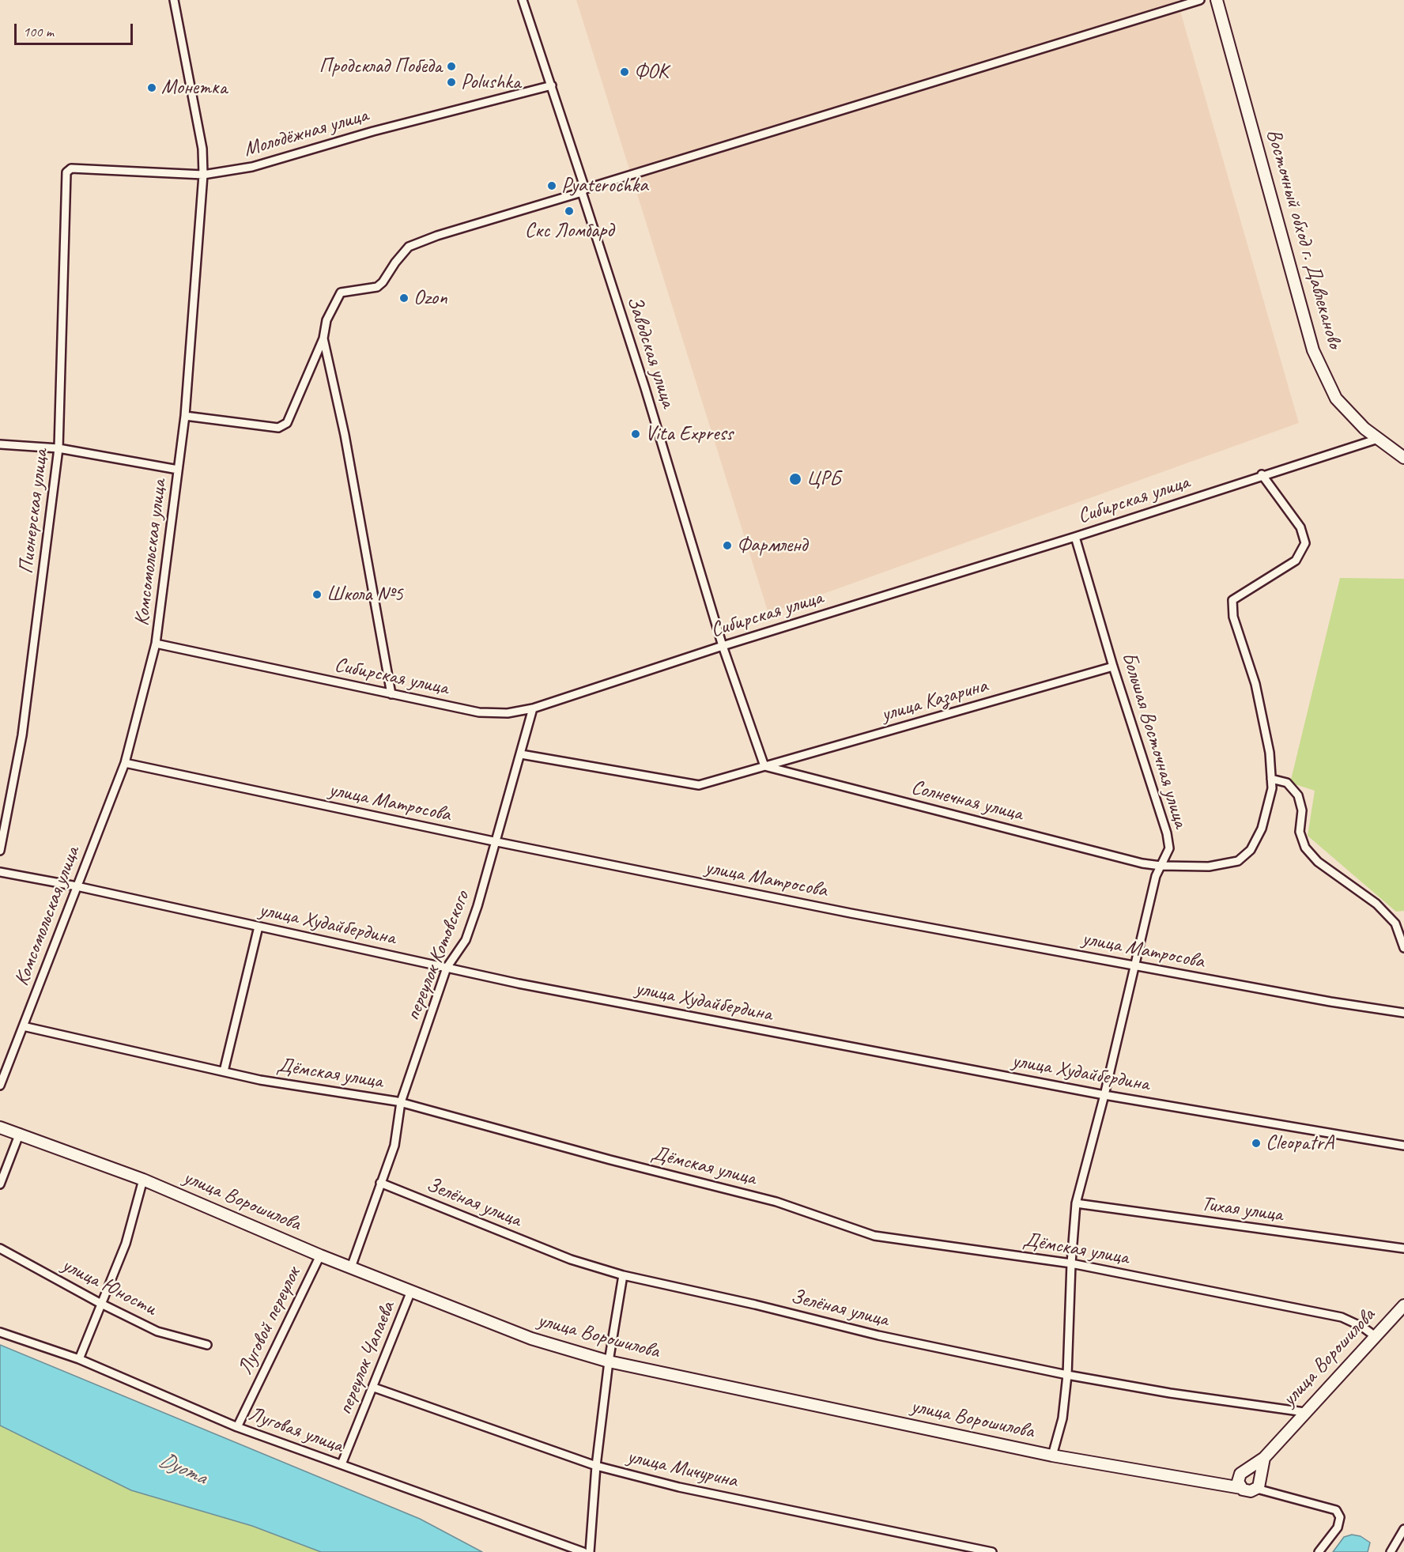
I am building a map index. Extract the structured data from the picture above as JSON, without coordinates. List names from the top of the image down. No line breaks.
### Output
{"streets":{"street":["Молодёжная улица","Восточный обход г. Давлеканово","Заводская улица","Сибирская улица","Пионерская улица","Комсомольская улица","улица Казарина","Большая Восточная улица","Солнечная улица","улица Матросова","улица Худайбердина","переулок Котовского","Дёмская улица","улица Ворошилова","Зелёная улица","Тихая улица","улица Юности","Луговой переулок","переулок Чапаева","Луговая улица","улица Мичурина"]},"crossings":[["Молодёжная улица","Заводская улица"],["Молодёжная улица","Пионерская улица"],["Молодёжная улица","Комсомольская улица"],["Восточный обход г. Давлеканово","Сибирская улица"],["Заводская улица","Сибирская улица"],["Заводская улица","улица Казарина"],["Заводская улица","Солнечная улица"],["Сибирская улица","Комсомольская улица"],["Сибирская улица","Большая Восточная улица"],["Сибирская улица","Солнечная улица"],["Сибирская улица","переулок Котовского"],["Комсомольская улица","улица Матросова"],["Комсомольская улица","улица Худайбердина"],["Комсомольская улица","Дёмская улица"],["улица Казарина","Большая Восточная улица"],["улица Казарина","Солнечная улица"],["улица Казарина","переулок Котовского"],["Большая Восточная улица","Солнечная улица"],["Большая Восточная улица","улица Матросова"],["Большая Восточная улица","улица Худайбердина"],["Большая Восточная улица","Дёмская улица"],["Большая Восточная улица","улица Ворошилова"],["Большая Восточная улица","Зелёная улица"],["Большая Восточная улица","Тихая улица"],["улица Матросова","переулок Котовского"],["улица Худайбердина","переулок Котовского"],["переулок Котовского","Дёмская улица"],["переулок Котовского","улица Ворошилова"],["переулок Котовского","Зелёная улица"],["Дёмская улица","улица Ворошилова"],["улица Ворошилова","Зелёная улица"],["улица Ворошилова","Луговой переулок"],["улица Ворошилова","переулок Чапаева"],["Луговой переулок","Луговая улица"],["переулок Чапаева","Луговая улица"],["переулок Чапаева","улица Мичурина"]],"water":["Dyoma"],"places":["Продсклад Победа","ФОК","Polushka","Монетка","Pyaterochka","Скс Ломбард","Ozon","Vita Express","ЦРБ","Фармленд","Школа №5","CleopatrA"],"scale_bar":"100 m"}
